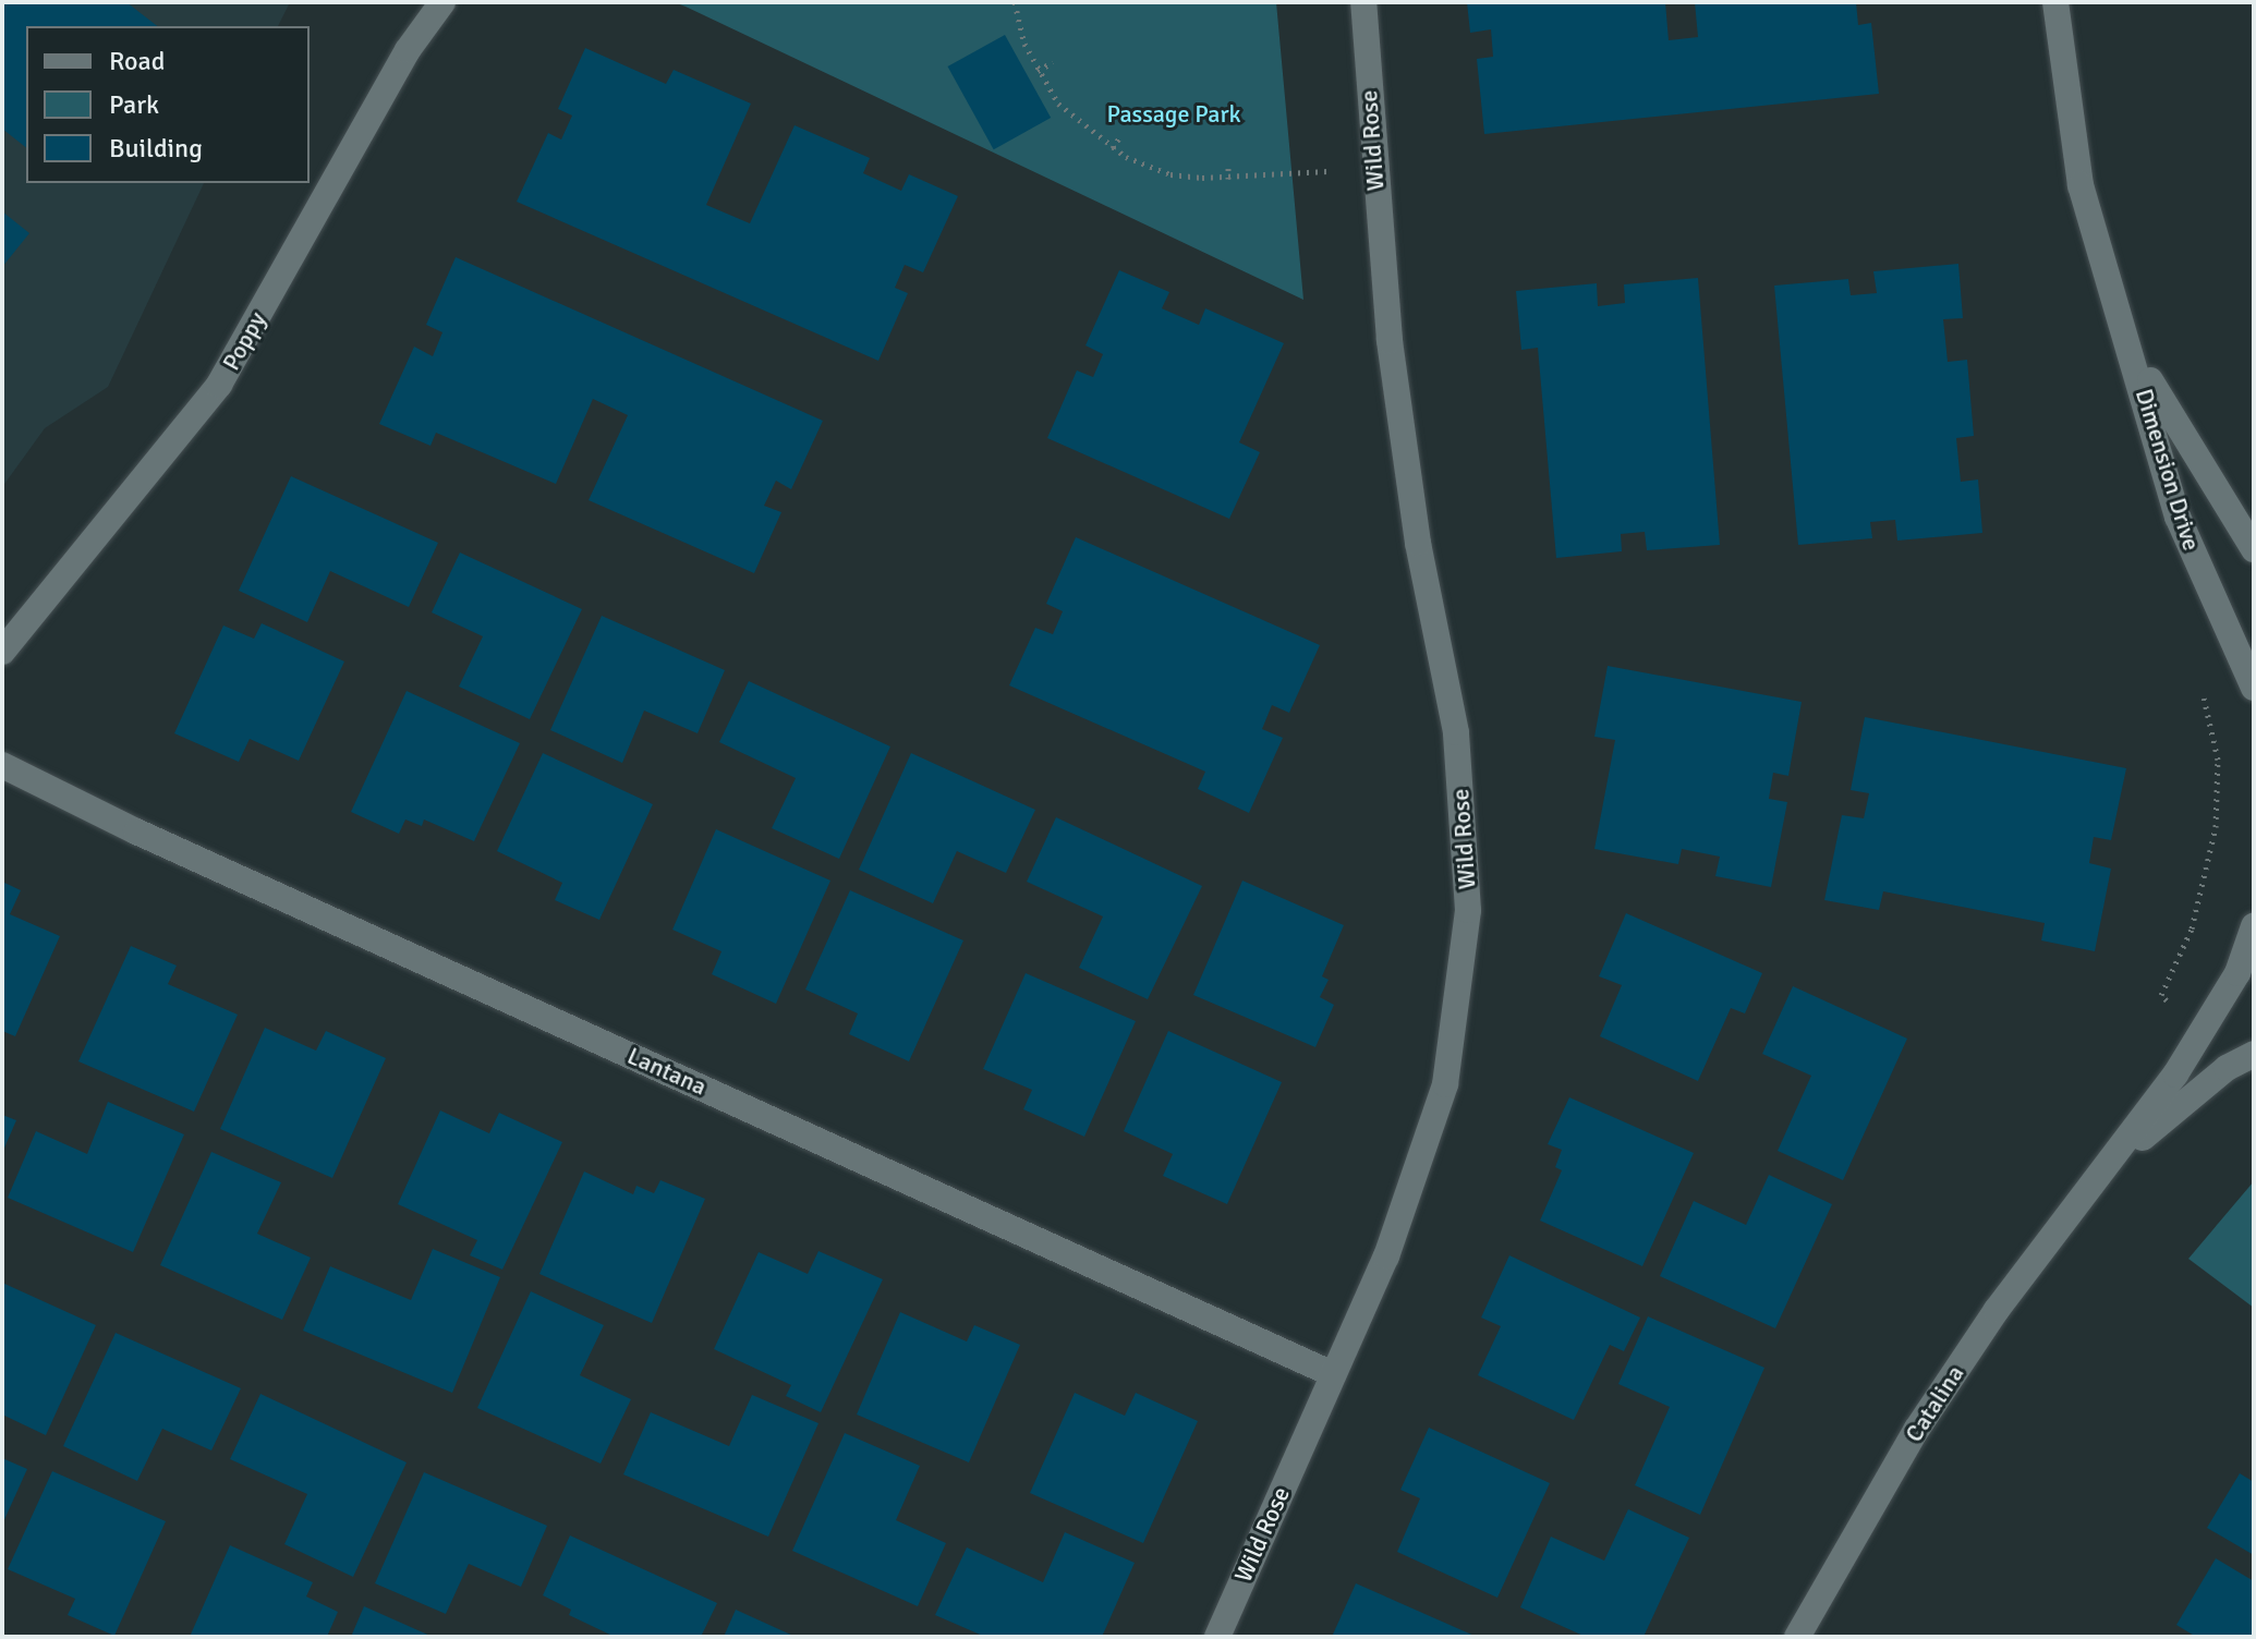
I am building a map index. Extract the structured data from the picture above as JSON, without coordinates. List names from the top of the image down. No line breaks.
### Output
{"streets":{"street":["Wild Rose","Poppy","Dimension Drive","Lantana","Catalina"]},"crossings":[["Wild Rose","Lantana"]],"parks":["Passage Park"],"legend":["Road","Park","Building"]}
